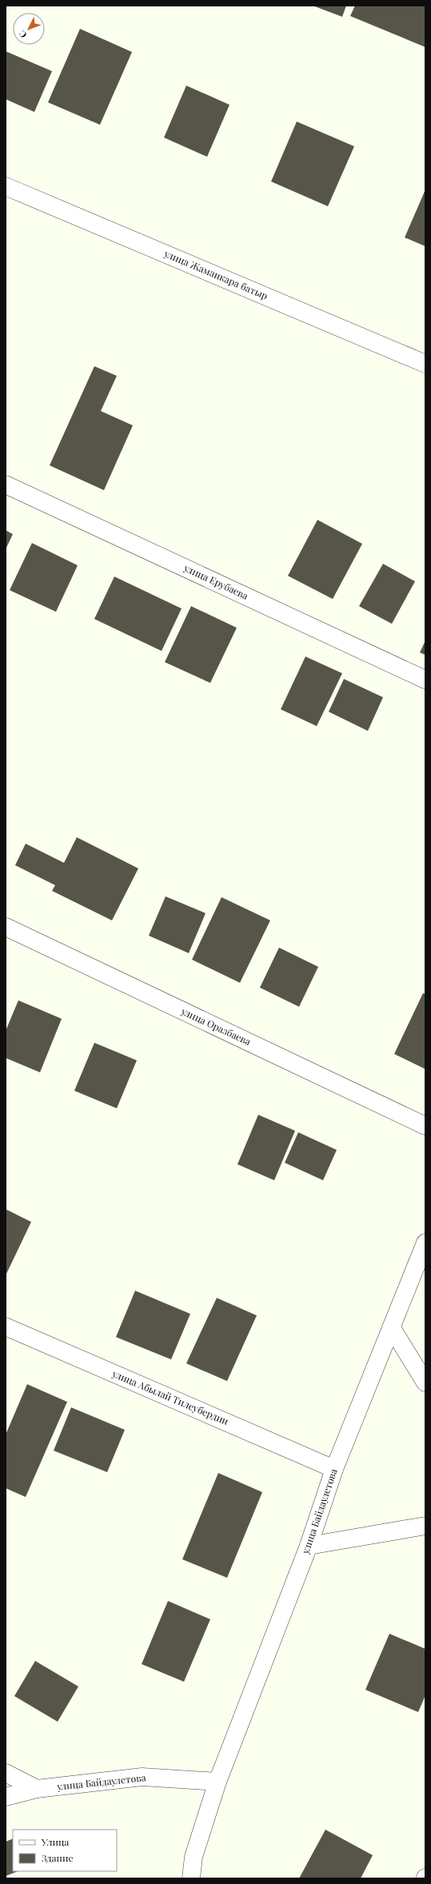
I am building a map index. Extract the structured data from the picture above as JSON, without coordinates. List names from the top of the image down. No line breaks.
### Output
{"streets":{"street":["улица Жаманкара батыр","улица Ерубаева","улица Оразбаева","улица Абылай Тилеубердин","улица Байдаулетова"]},"crossings":[["улица Абылай Тилеубердин","улица Байдаулетова"]],"legend":["Улица","Здание"],"north":"bottom left"}
